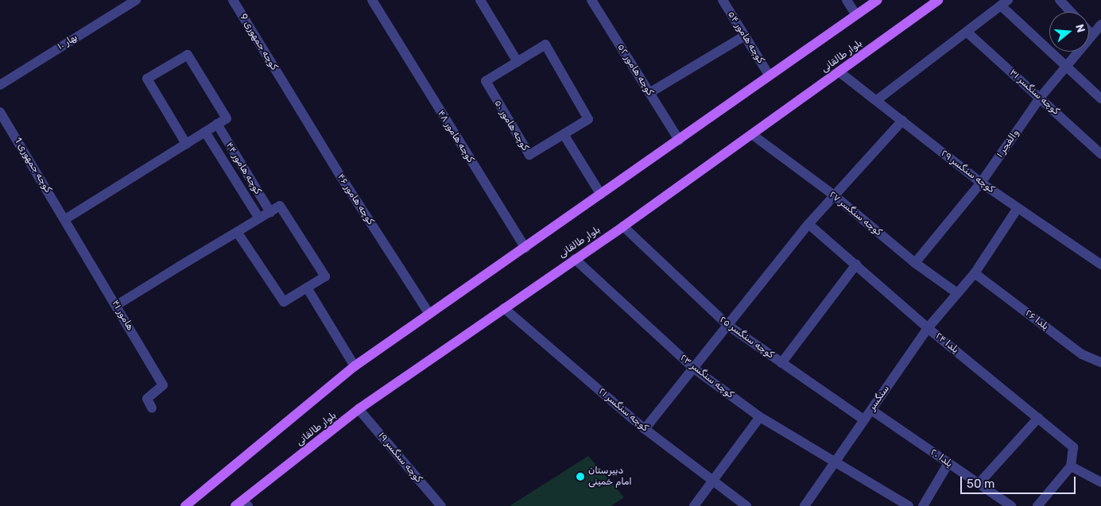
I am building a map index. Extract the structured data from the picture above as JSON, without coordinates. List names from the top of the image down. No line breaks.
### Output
{"streets":{"main road":["بلوار طالقانی"],"street":["کوچه هامور ۵۴","بهار ۱۰","کوچه جمهوری 9","کوچه هامور ۵۲","کوچه سنگسر ۳۱","کوچه هامور ۵۰","کوچه هامور ۴۸","والفجر ۱","کوچه جمهوری 1","کوچه هامور ۴۴","کوچه سنگسر ۲۹","کوچه هامور ۴۶","کوچه سنگسر ۲۷","هامور ۴۱","یلدا ۲۶","کوچه سنگسر ۲۵","یلدا ۲۴","کوچه سنگسر ۲۳","سنگسر","کوچه سنگسر ۲۱","کوچه سنگسر ۱۹","یلدا ۲۰"]},"crossings":[["کوچه جمهوری 9","کوچه هامور ۴۶"],["بلوار طالقانی","کوچه سنگسر ۲۹"],["بلوار طالقانی","کوچه سنگسر ۲۷"],["بلوار طالقانی","کوچه سنگسر ۲۵"],["بلوار طالقانی","کوچه سنگسر ۲۳"],["بلوار طالقانی","کوچه سنگسر ۲۱"],["بلوار طالقانی","کوچه سنگسر ۱۹"],["کوچه سنگسر ۳۱","والفجر ۱"],["والفجر ۱","کوچه سنگسر ۲۹"],["والفجر ۱","کوچه سنگسر ۲۷"],["کوچه جمهوری 1","هامور ۴۱"],["کوچه سنگسر ۲۹","سنگسر"],["کوچه سنگسر ۲۷","سنگسر"],["یلدا ۲۶","سنگسر"],["کوچه سنگسر ۲۵","سنگسر"],["یلدا ۲۴","سنگسر"],["کوچه سنگسر ۲۳","سنگسر"],["سنگسر","یلدا ۲۰"]],"places":["دبیرستان امام خمینی"],"scale_bar":"50 m","north":"right"}
